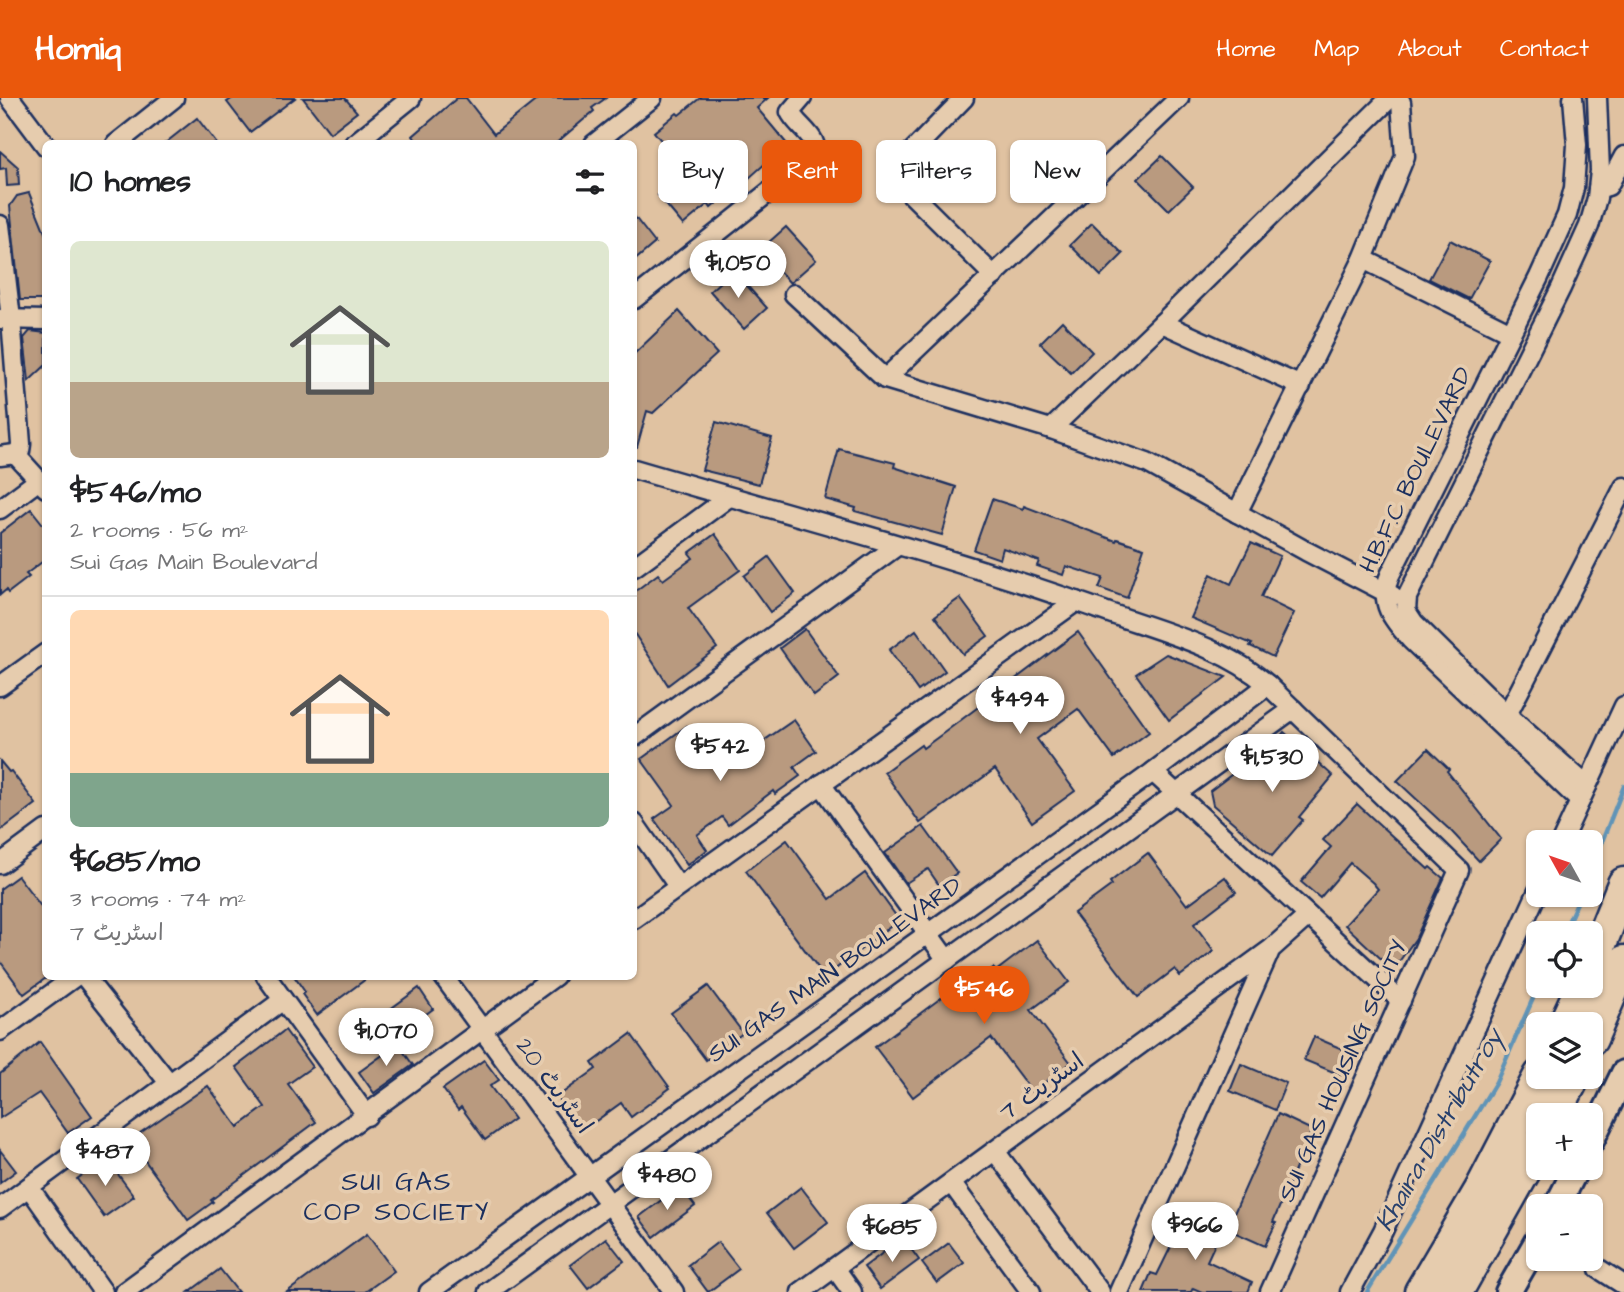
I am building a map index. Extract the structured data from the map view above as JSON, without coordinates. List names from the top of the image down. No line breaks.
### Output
{"streets":{"street":["H.B.F.C BOULEVARD","SUI GAS MAIN BOULEVARD","SUI GAS HOUSING SOCITY","اسٹریٹ 20","اسٹریٹ 7"]},"crossings":[["SUI GAS MAIN BOULEVARD","اسٹریٹ 20"]],"districts":["SUI GAS COP SOCIETY"],"water":["Khaira Distributroy"],"north":"top left","page":{"header":"Homiq","nav":["Home","Map","About","Contact"],"chip":["Buy","Rent","Filters","New"],"heading":"10 homes","list":[{"name":"$546/mo","note":"2 rooms · 56 m² · Sui Gas Main Boulevard"},{"name":"$685/mo","note":"3 rooms · 74 m² · اسٹریٹ 7"}],"price":["$1,050","$494","$542","$1,530","$546","$1,070","$487","$480","$966","$685"],"map_buttons":["+","−"]}}
